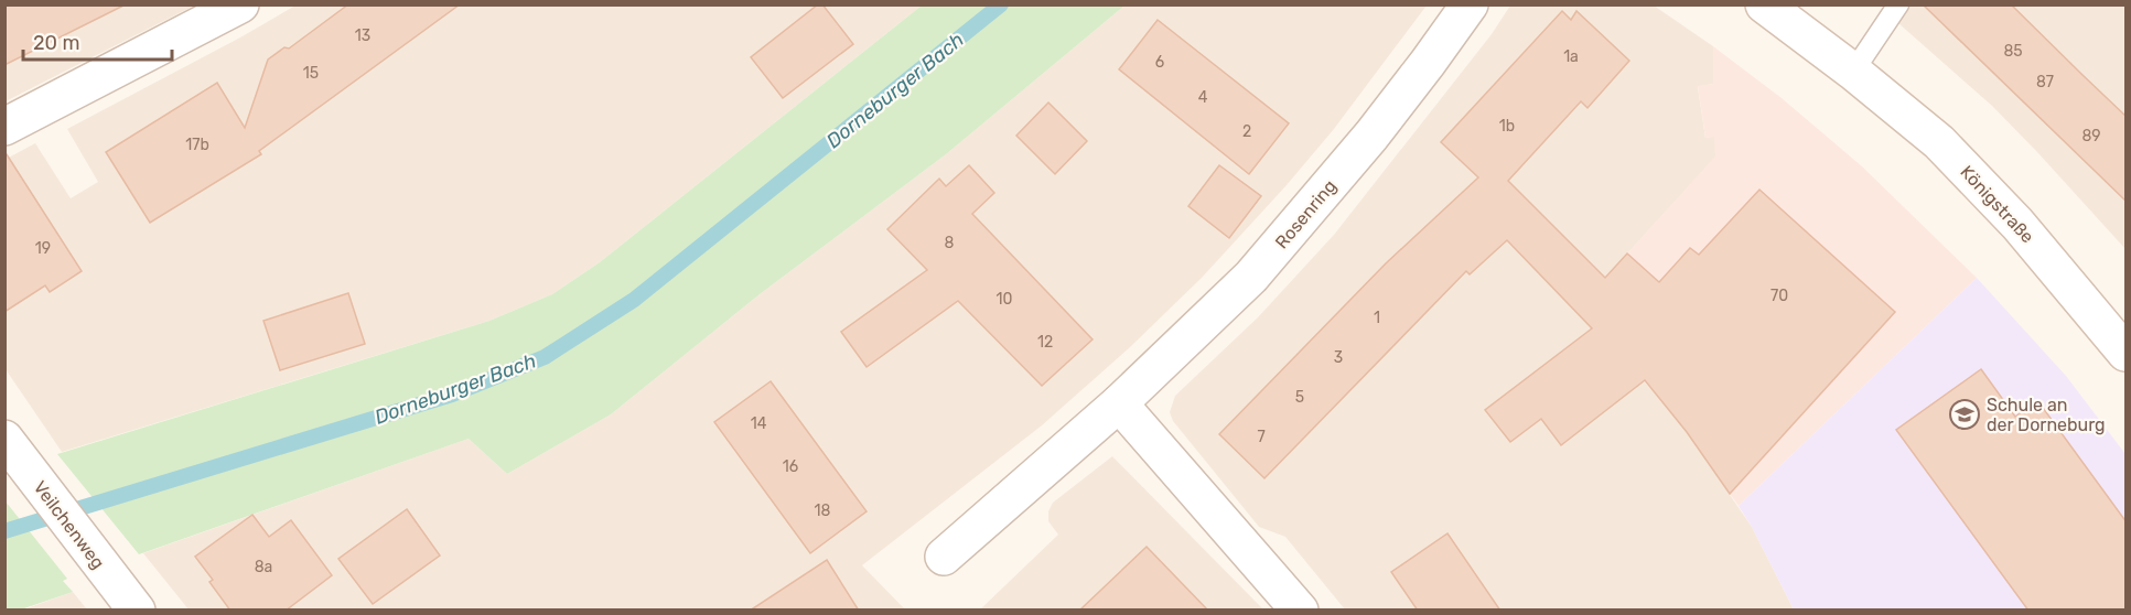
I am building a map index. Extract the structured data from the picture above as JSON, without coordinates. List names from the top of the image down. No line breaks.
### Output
{"streets":{"street":["Königstraße","Rosenring","Veilchenweg"]},"water":["Dorneburger Bach"],"places":{"school or university":["Schule an der Dorneburg"]},"house_numbers":["13","85","1a","6","15","87","4","1b","2","89","17b","8","19","70","10","1","12","3","5","14","7","16","18","8a"],"scale_bar":"20 m"}
